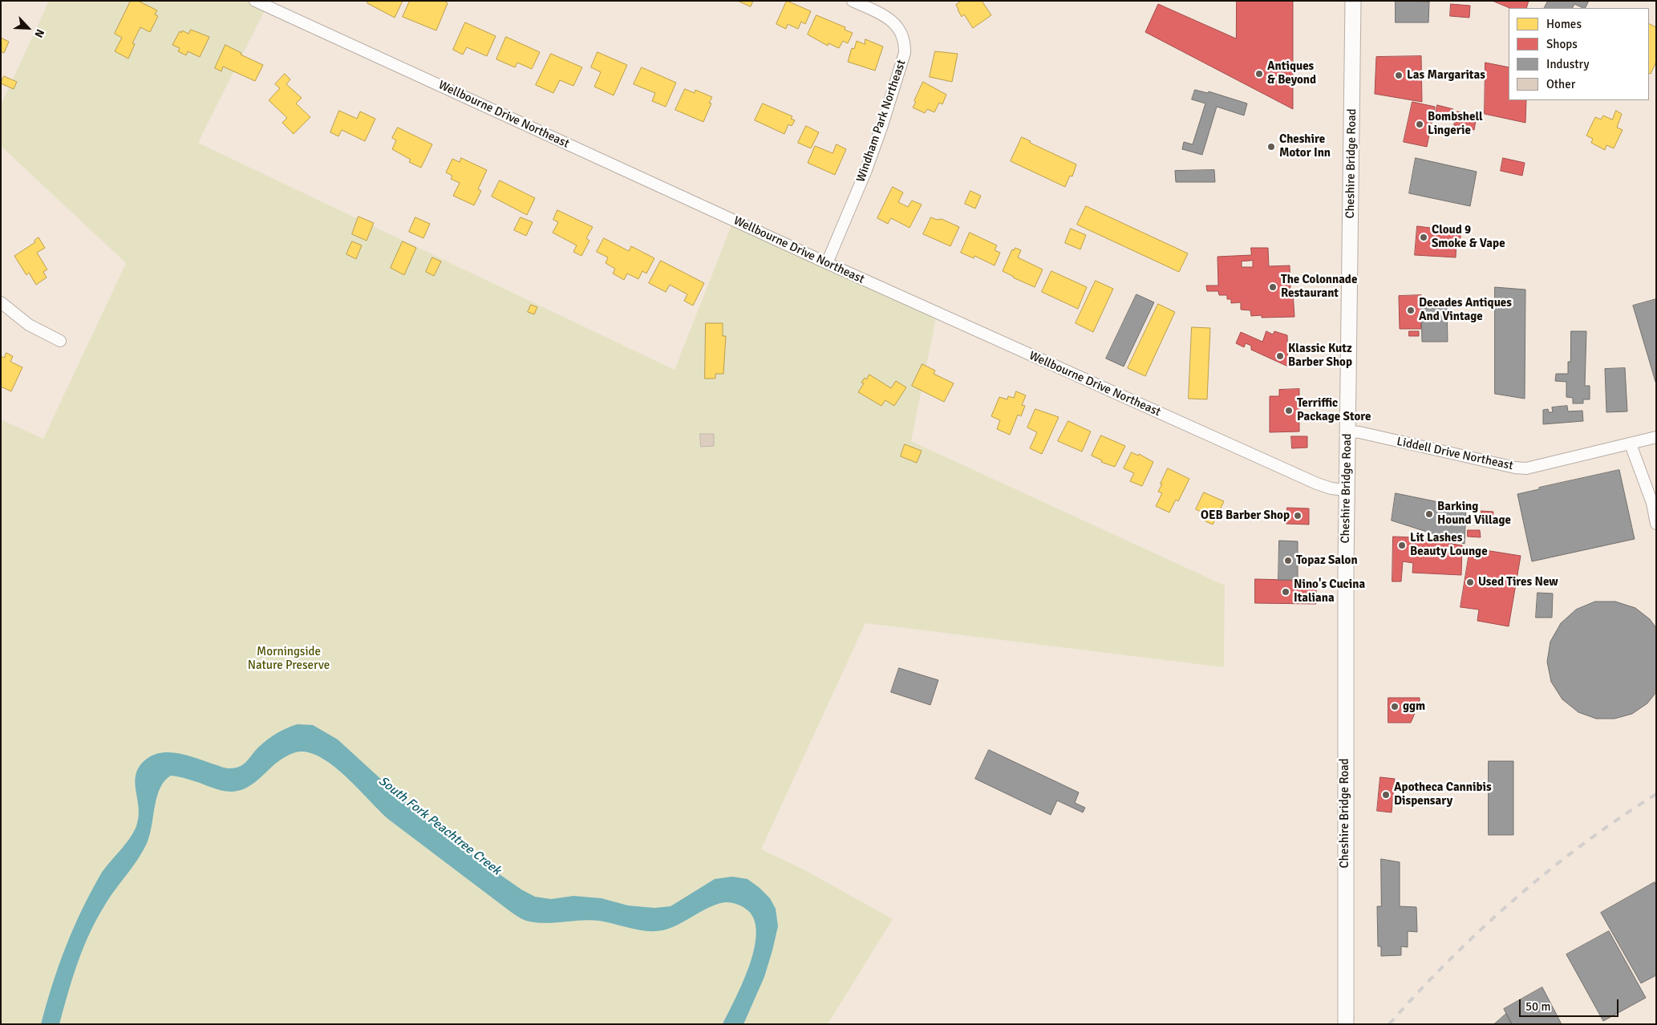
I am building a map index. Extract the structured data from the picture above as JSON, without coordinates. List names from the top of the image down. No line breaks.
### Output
{"streets":{"main road":["Cheshire Bridge Road"],"street":["Wellbourne Drive Northeast","Windham Park Northeast","Liddell Drive Northeast"]},"crossings":[["Wellbourne Drive Northeast","Windham Park Northeast"],["Wellbourne Drive Northeast","Cheshire Bridge Road"],["Cheshire Bridge Road","Liddell Drive Northeast"]],"water":["South Fork Peachtree Creek"],"parks":["Morningside Nature Preserve"],"places":["Antiques & Beyond","Las Margaritas","Bombshell Lingerie","Cheshire Motor Inn","Cloud 9 Smoke & Vape","The Colonnade Restaurant","Decades Antiques And Vintage","Klassic Kutz Barber Shop","Terriffic Package Store","Barking Hound Village","OEB Barber Shop","Lit Lashes Beauty Lounge","Topaz Salon","Used Tires New","Nino's Cucina Italiana","ggm","Apotheca Cannibis Dispensary"],"legend":["Homes","Shops","Industry","Other"],"scale_bar":"50 m","north":"bottom right"}
